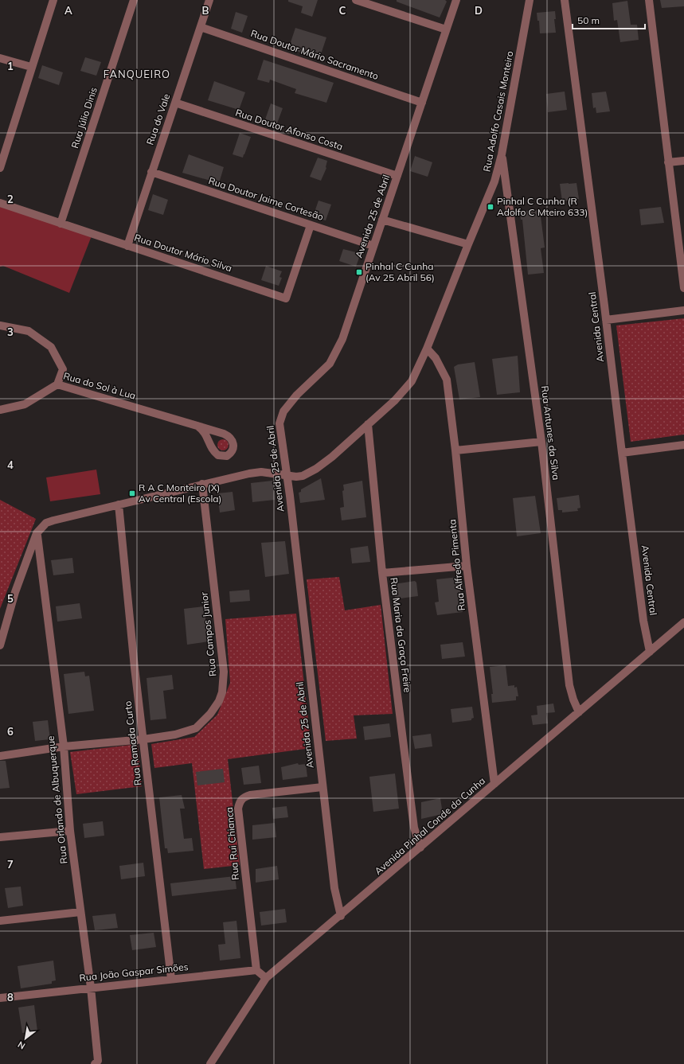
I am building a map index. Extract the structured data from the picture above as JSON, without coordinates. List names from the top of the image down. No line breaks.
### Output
{"streets":{"street":["Rua Doutor Mário Sacramento","Rua Adolfo Casais Monteiro","Rua Júlio Dinis","Rua do Vale","Rua Doutor Afonso Costa","Rua Doutor Jaime Cortesão","Avenida 25 de Abril","Rua Doutor Mário Silva","Avenida Central","Rua do Sol à Lua","Rua Antunes da Silva","Rua Alfredo Pimenta","Rua Campos Junior","Rua Maria da Graça Freire","Rua Ramada Curto","Rua Orlando de Albuquerque","Avenida Pinhal Conde da Cunha","Rua Rui Chianca","Rua João Gaspar Simões"]},"crossings":[["Rua Doutor Mário Sacramento","Rua do Vale"],["Rua Doutor Mário Sacramento","Avenida 25 de Abril"],["Rua Adolfo Casais Monteiro","Avenida 25 de Abril"],["Rua Adolfo Casais Monteiro","Rua Antunes da Silva"],["Rua Adolfo Casais Monteiro","Rua Alfredo Pimenta"],["Rua Adolfo Casais Monteiro","Rua Campos Junior"],["Rua Adolfo Casais Monteiro","Rua Maria da Graça Freire"],["Rua Adolfo Casais Monteiro","Rua Ramada Curto"],["Rua Adolfo Casais Monteiro","Rua Orlando de Albuquerque"],["Rua Júlio Dinis","Rua Doutor Mário Silva"],["Rua do Vale","Rua Doutor Afonso Costa"],["Rua do Vale","Rua Doutor Jaime Cortesão"],["Rua do Vale","Rua Doutor Mário Silva"],["Rua Doutor Afonso Costa","Avenida 25 de Abril"],["Rua Doutor Jaime Cortesão","Avenida 25 de Abril"],["Rua Doutor Jaime Cortesão","Rua Doutor Mário Silva"],["Avenida 25 de Abril","Avenida Pinhal Conde da Cunha"],["Avenida 25 de Abril","Rua Rui Chianca"],["Avenida Central","Avenida Pinhal Conde da Cunha"],["Rua Antunes da Silva","Avenida Pinhal Conde da Cunha"],["Rua Alfredo Pimenta","Avenida Pinhal Conde da Cunha"],["Rua Campos Junior","Rua Ramada Curto"],["Rua Campos Junior","Rua Orlando de Albuquerque"],["Rua Maria da Graça Freire","Avenida Pinhal Conde da Cunha"],["Rua Ramada Curto","Rua João Gaspar Simões"],["Rua Orlando de Albuquerque","Rua João Gaspar Simões"],["Rua Rui Chianca","Rua João Gaspar Simões"]],"districts":["FANQUEIRO"],"places":{"transit":["Pinhal C Cunha (R Adolfo C Mteiro 633)","Pinhal C Cunha (Av 25 Abril 56)","R A C Monteiro (X) Av Central (Escola)"]},"scale_bar":"50 m","north":"bottom left","grid":{"columns":["A","B","C","D"],"rows":["1","2","3","4","5","6","7","8"]}}
